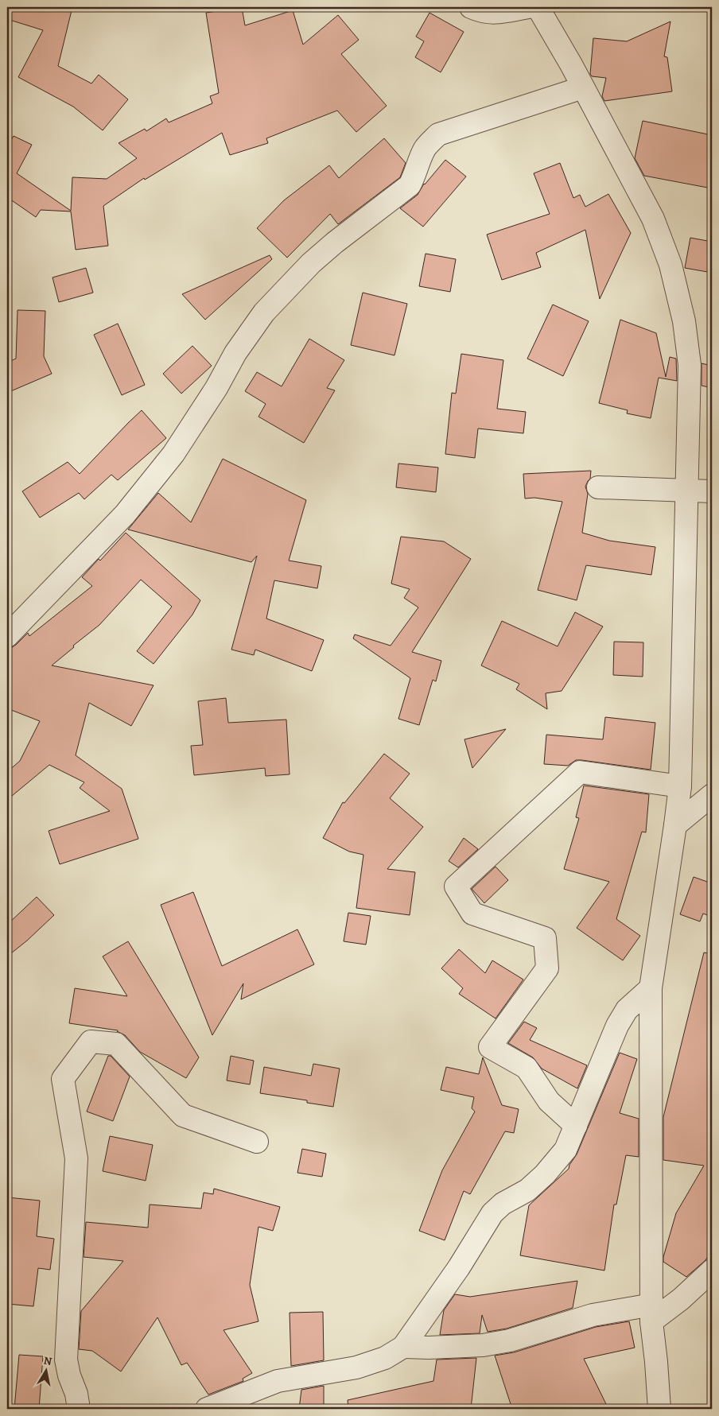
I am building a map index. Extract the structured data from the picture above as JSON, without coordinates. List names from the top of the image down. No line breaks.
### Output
{"north":"top"}
